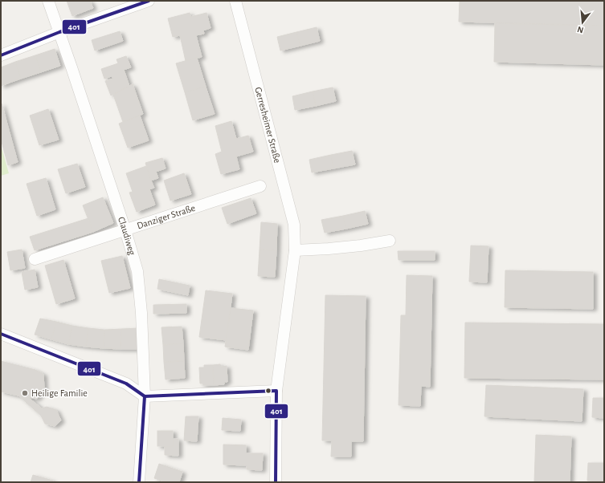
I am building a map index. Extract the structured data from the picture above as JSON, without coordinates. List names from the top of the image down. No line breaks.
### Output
{"streets":{"street":["Gerresheimer Straße","Danziger Straße","Claudiweg"]},"crossings":[["Danziger Straße","Claudiweg"]],"places":["Heilige Familie"],"lines":["transit line 401"],"north":"bottom"}
